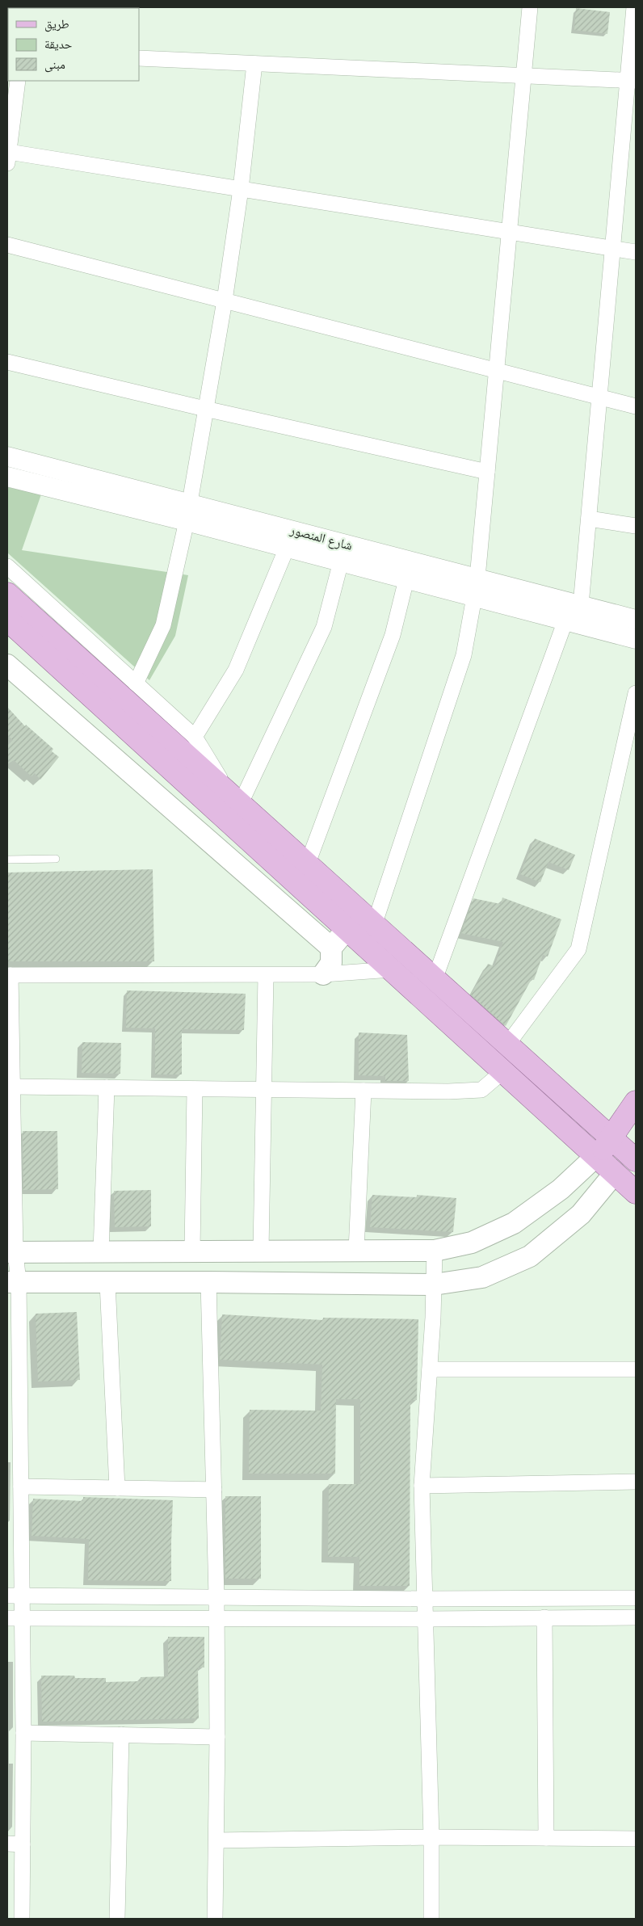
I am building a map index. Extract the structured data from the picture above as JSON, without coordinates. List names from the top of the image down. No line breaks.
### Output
{"streets":{"street":["شارع المنصور"]},"legend":["طريق","حديقة","مبنى"]}
